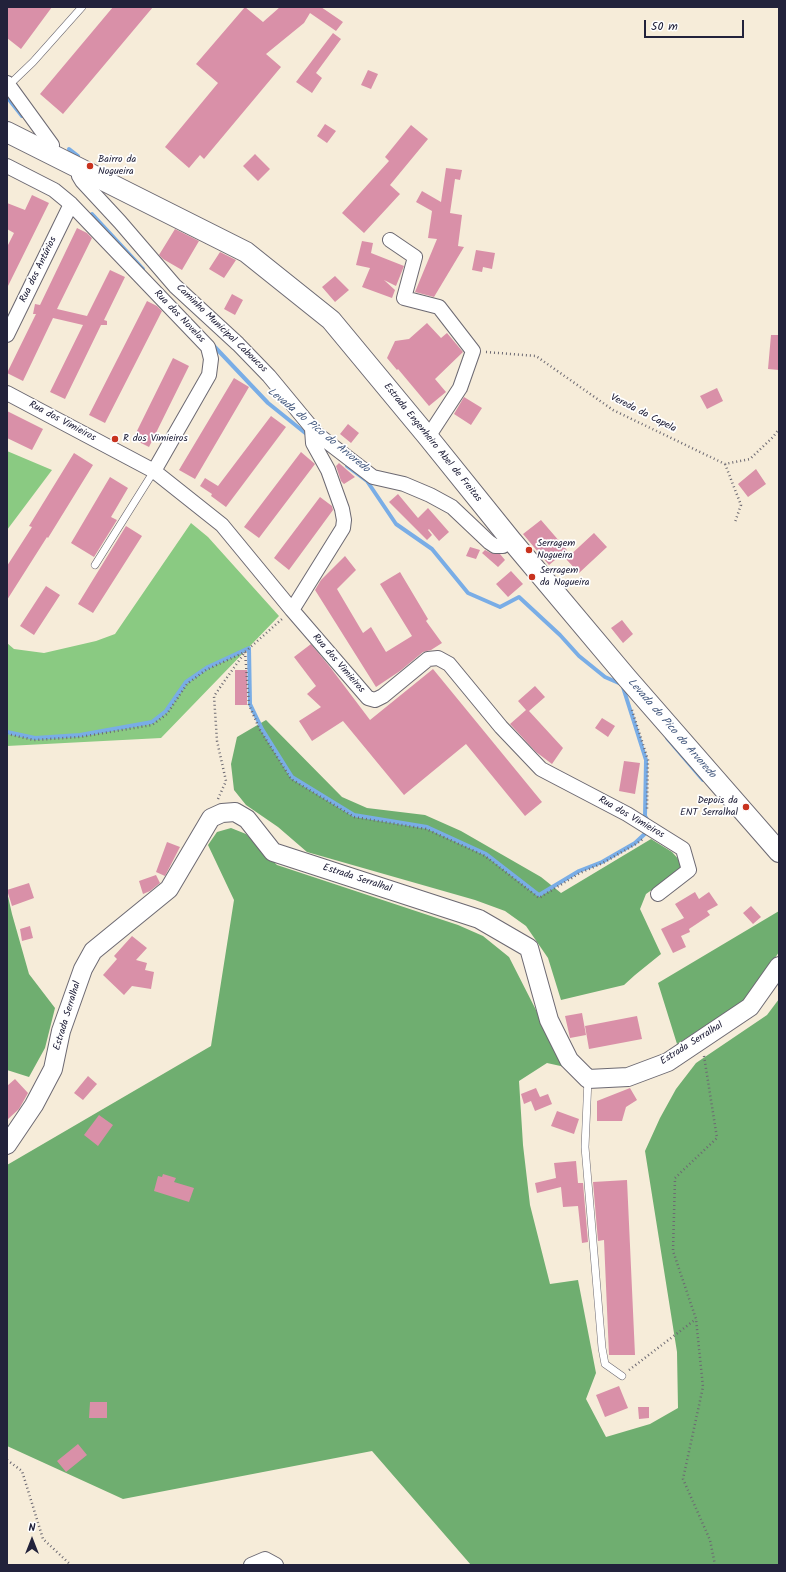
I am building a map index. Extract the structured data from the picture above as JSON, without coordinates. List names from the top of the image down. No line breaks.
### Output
{"streets":{"main road":["Estrada Engenheiro Abel de Freitas"],"street":["Rua dos Antúrios","Rua dos Novelos","Caminho Municipal Caboucos","Rua dos Vimieiros","Estrada Serralhal"],"path":["Vereda da Capela"]},"crossings":[["Rua dos Antúrios","Rua dos Novelos"],["Rua dos Novelos","Rua dos Vimieiros"],["Caminho Municipal Caboucos","Rua dos Vimieiros"],["Caminho Municipal Caboucos","Estrada Engenheiro Abel de Freitas"]],"water":["Levada do Pico do Arvoredo"],"places":["Bairro da Nogueira","R dos Vimieiros","Serragem Nogueira","Serragem da Nogueira","Depois da ENT Serralhal"],"scale_bar":"50 m","north":"top"}
